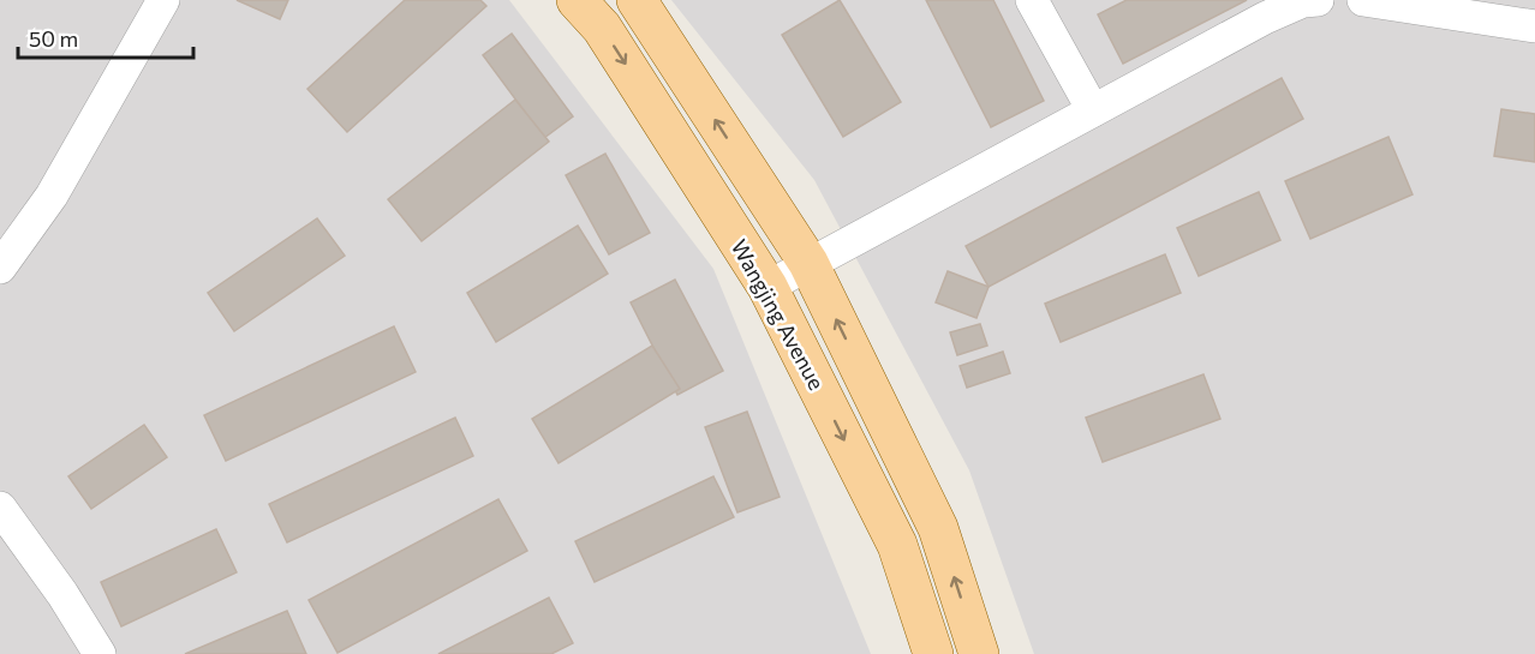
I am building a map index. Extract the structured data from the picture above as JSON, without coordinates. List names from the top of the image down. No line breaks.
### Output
{"streets":{"main road":["Wangjing Avenue"]},"scale_bar":"50 m"}
